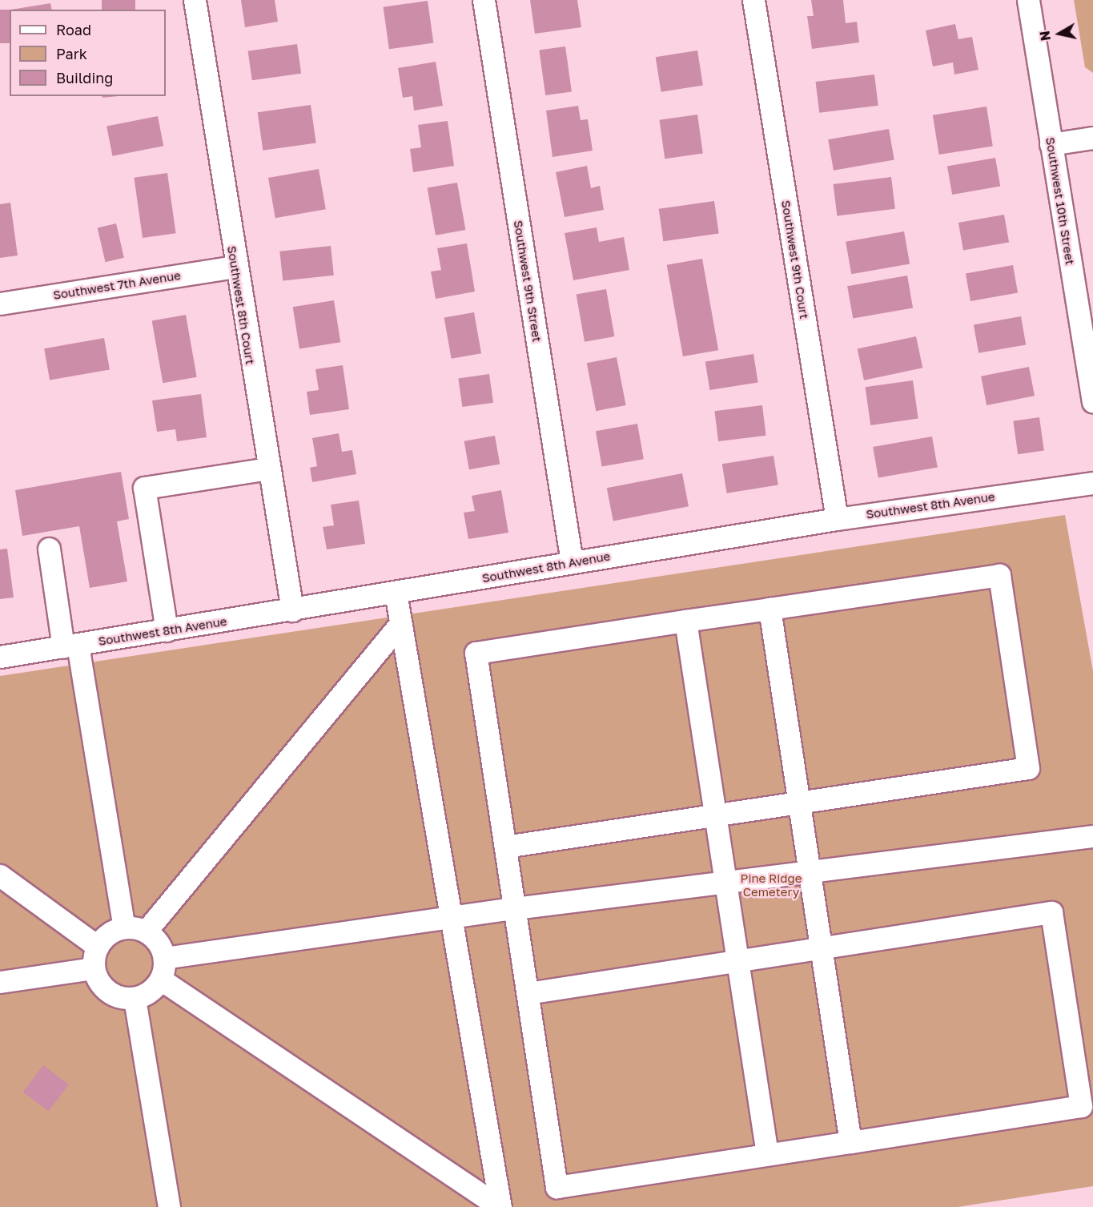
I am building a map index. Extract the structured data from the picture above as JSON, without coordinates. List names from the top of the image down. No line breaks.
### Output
{"streets":{"street":["Southwest 10th Street","Southwest 9th Court","Southwest 9th Street","Southwest 7th Avenue","Southwest 8th Court","Southwest 8th Avenue"]},"crossings":[["Southwest 9th Court","Southwest 8th Avenue"],["Southwest 9th Street","Southwest 8th Avenue"],["Southwest 7th Avenue","Southwest 8th Court"],["Southwest 8th Court","Southwest 8th Avenue"]],"parks":["Pine Ridge Cemetery"],"legend":["Road","Park","Building"],"north":"left"}
